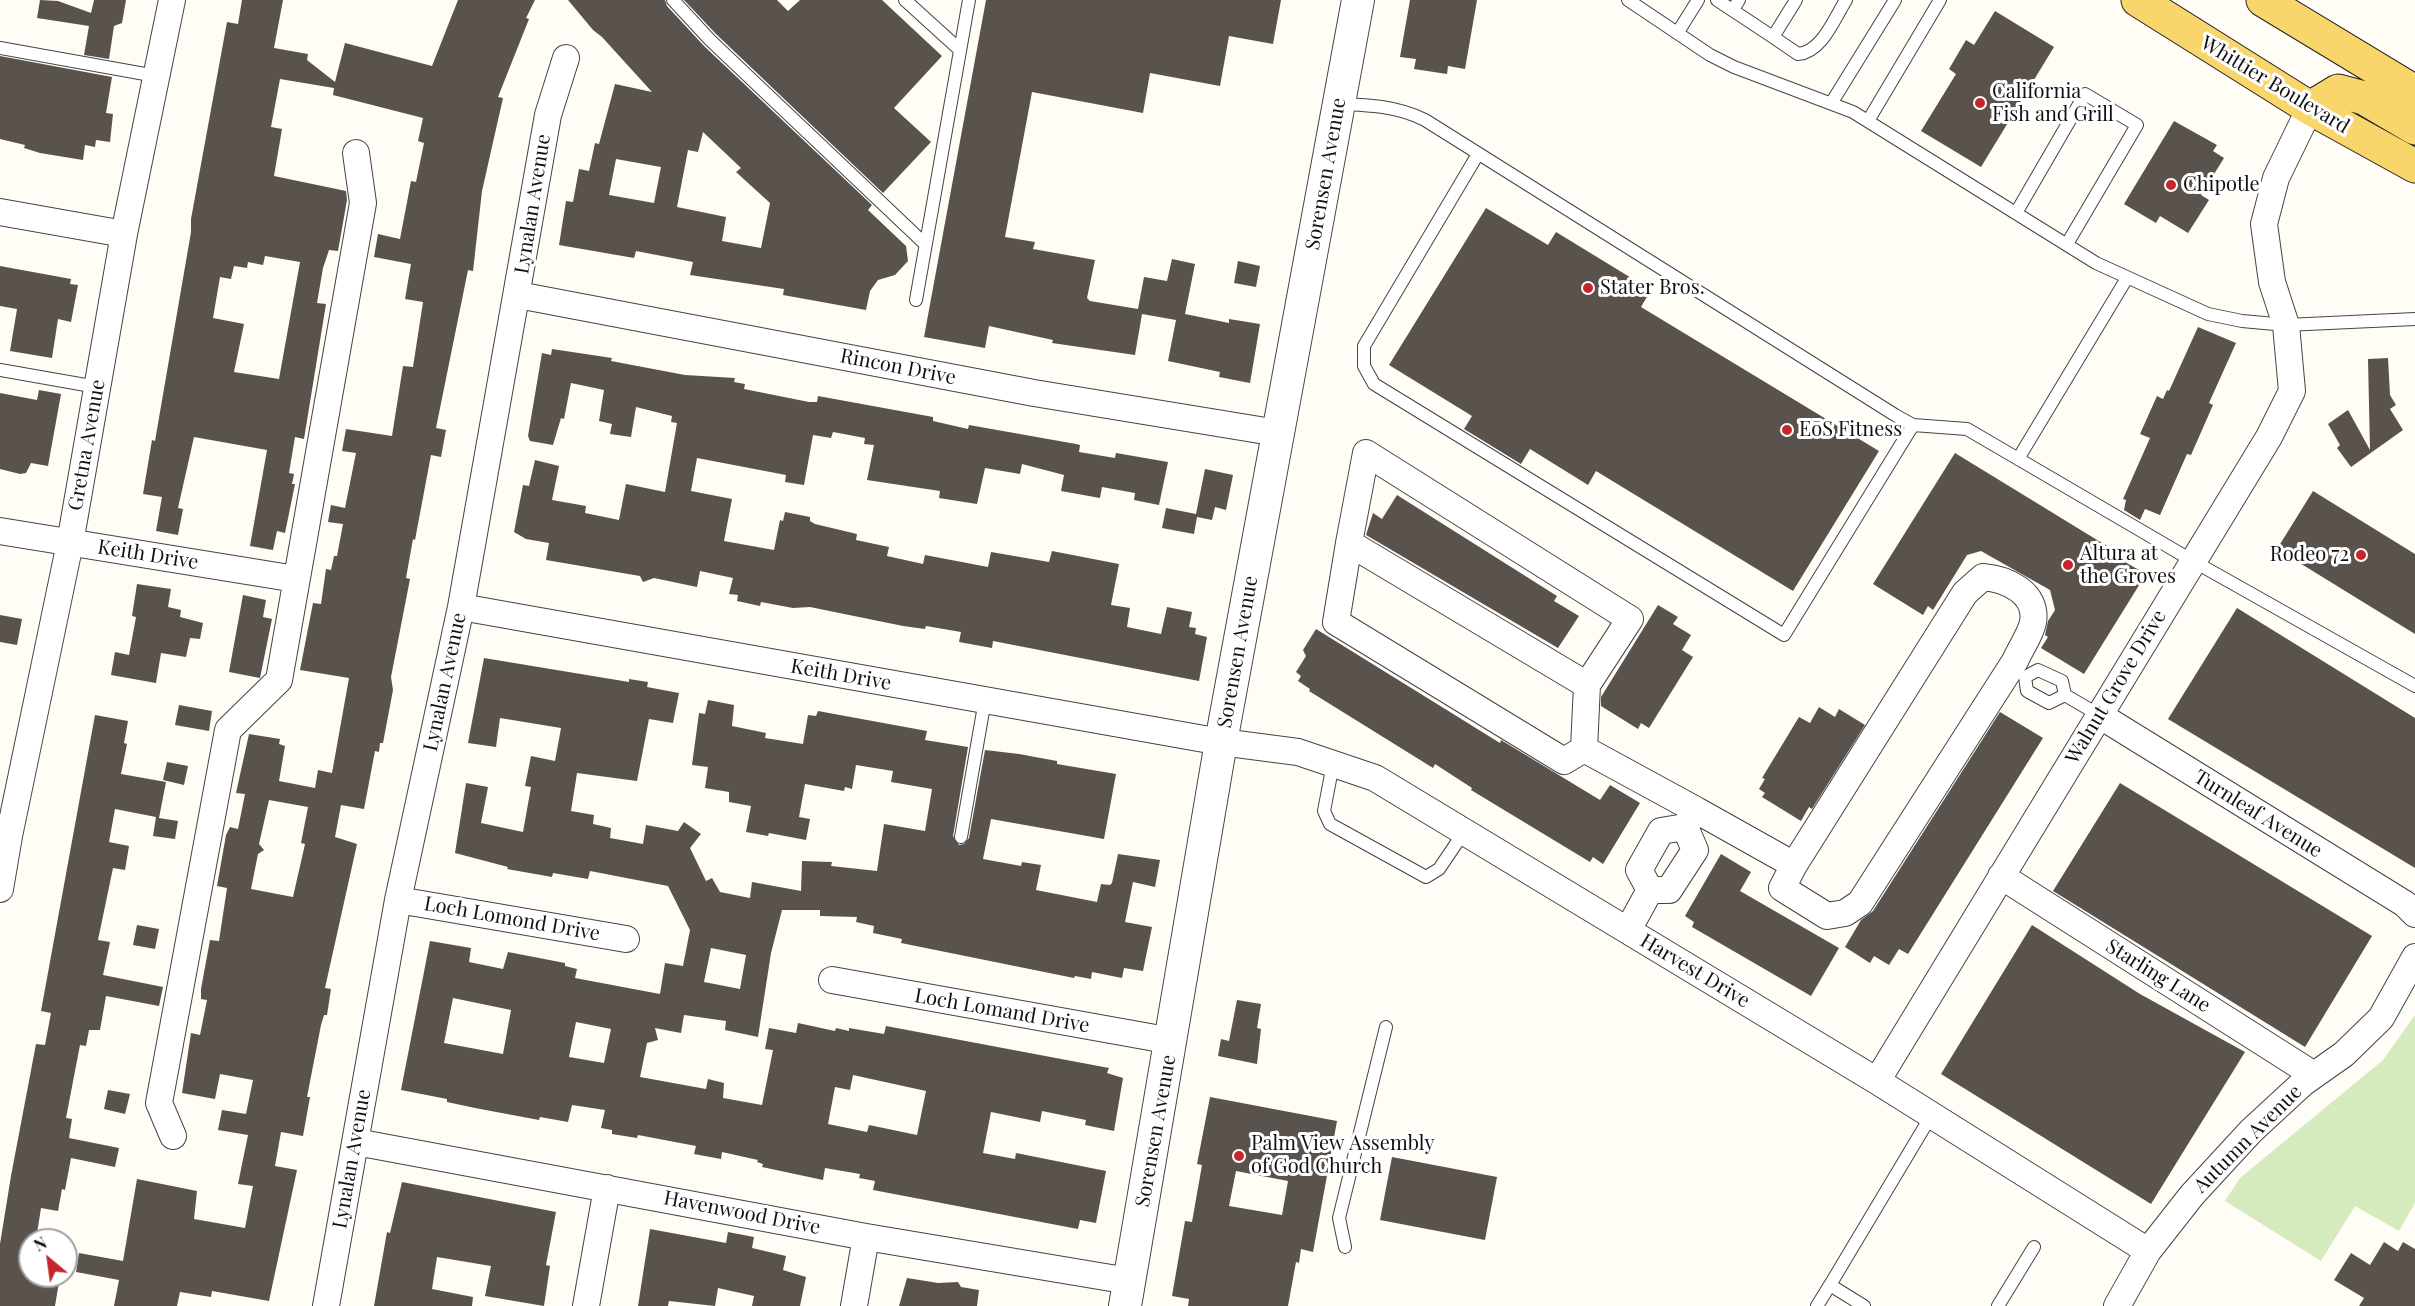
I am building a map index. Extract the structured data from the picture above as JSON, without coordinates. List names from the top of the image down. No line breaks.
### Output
{"streets":{"main road":["Whittier Boulevard"],"street":["Sorensen Avenue","Lynalan Avenue","Rincon Drive","Gretna Avenue","Keith Drive","Walnut Grove Drive","Turnleaf Avenue","Loch Lomond Drive","Harvest Drive","Starling Lane","Loch Lomand Drive","Autumn Avenue","Havenwood Drive"]},"crossings":[["Whittier Boulevard","Walnut Grove Drive"],["Sorensen Avenue","Rincon Drive"],["Sorensen Avenue","Keith Drive"],["Sorensen Avenue","Harvest Drive"],["Sorensen Avenue","Loch Lomand Drive"],["Sorensen Avenue","Havenwood Drive"],["Lynalan Avenue","Rincon Drive"],["Lynalan Avenue","Keith Drive"],["Lynalan Avenue","Loch Lomond Drive"],["Lynalan Avenue","Havenwood Drive"],["Gretna Avenue","Keith Drive"],["Keith Drive","Harvest Drive"],["Walnut Grove Drive","Turnleaf Avenue"],["Walnut Grove Drive","Harvest Drive"],["Walnut Grove Drive","Starling Lane"],["Harvest Drive","Autumn Avenue"],["Starling Lane","Autumn Avenue"]],"places":["California Fish and Grill","Chipotle","Stater Bros.","EōS Fitness","Rodeo 72","Altura at the Groves","Palm View Assembly of God Church"],"north":"top left"}
